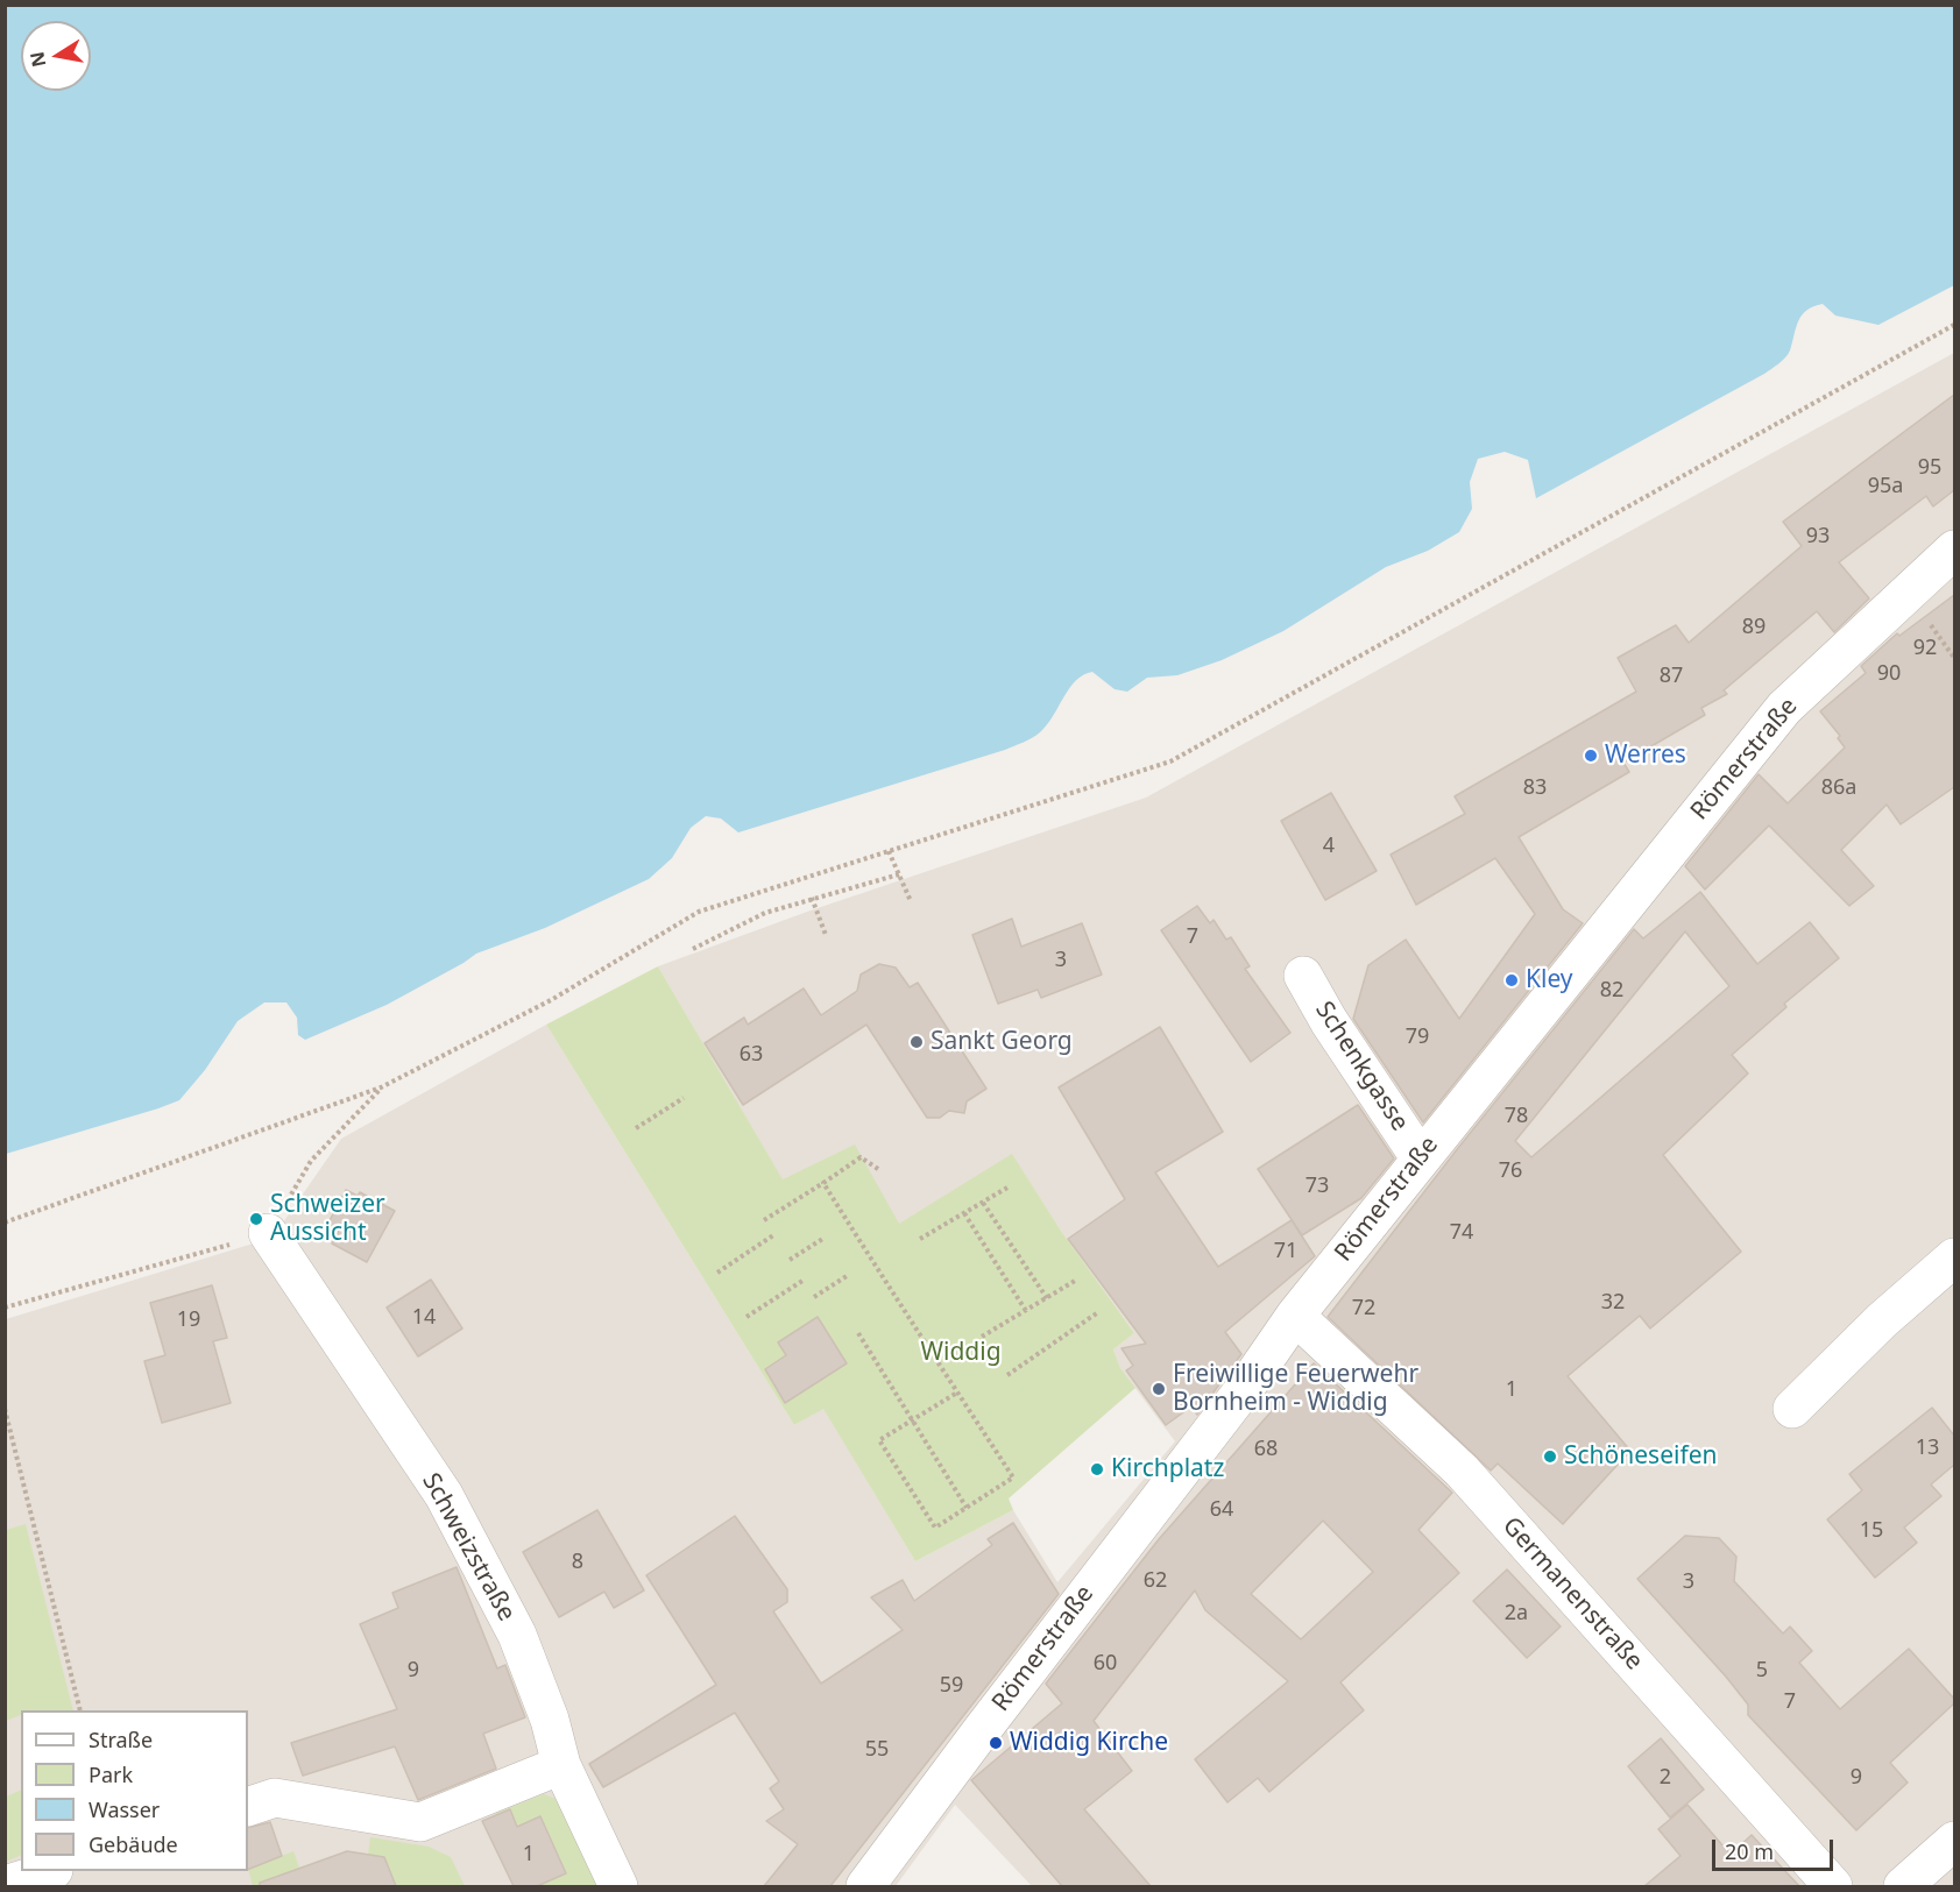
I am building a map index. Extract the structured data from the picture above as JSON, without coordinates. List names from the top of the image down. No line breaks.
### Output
{"streets":{"street":["Römerstraße","Schenkgasse","Schweizstraße","Germanenstraße"]},"crossings":[["Römerstraße","Schenkgasse"],["Römerstraße","Germanenstraße"]],"parks":["Widdig"],"places":["Werres","Kley","Sankt Georg","Schweizer Aussicht","Freiwillige Feuerwehr Bornheim - Widdig","Schöneseifen","Kirchplatz","Widdig Kirche"],"house_numbers":["95","95a","93","89","92","90","87","83","86a","4","7","3","82","79","63","78","76","73","74","71","32","72","14","19","1","13","68","64","15","8","62","3","2a","60","9","5","59","7","55","2","9","1"],"legend":["Straße","Park","Wasser","Gebäude"],"scale_bar":"20 m","north":"left"}
